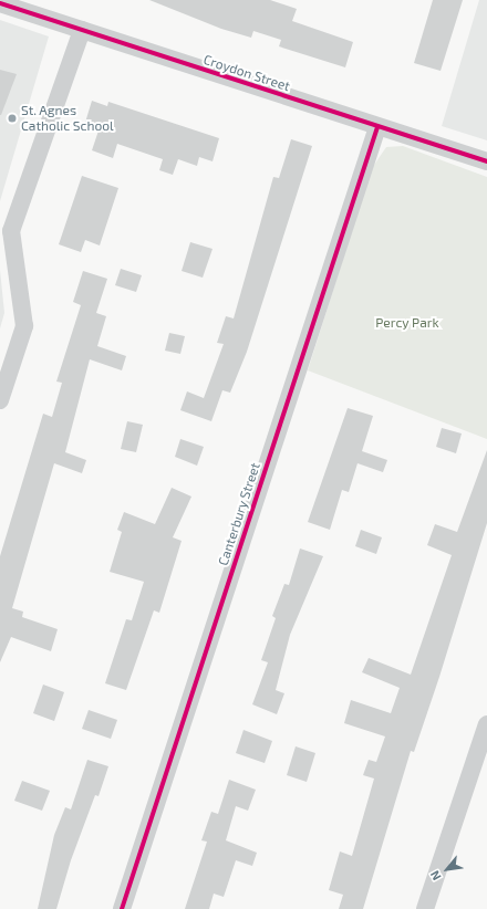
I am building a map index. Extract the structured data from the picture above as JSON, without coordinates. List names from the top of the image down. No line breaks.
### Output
{"streets":{"street":["Croydon Street","Canterbury Street"]},"crossings":[["Croydon Street","Canterbury Street"]],"parks":["Percy Park"],"places":["St. Agnes Catholic School"],"north":"bottom left"}
